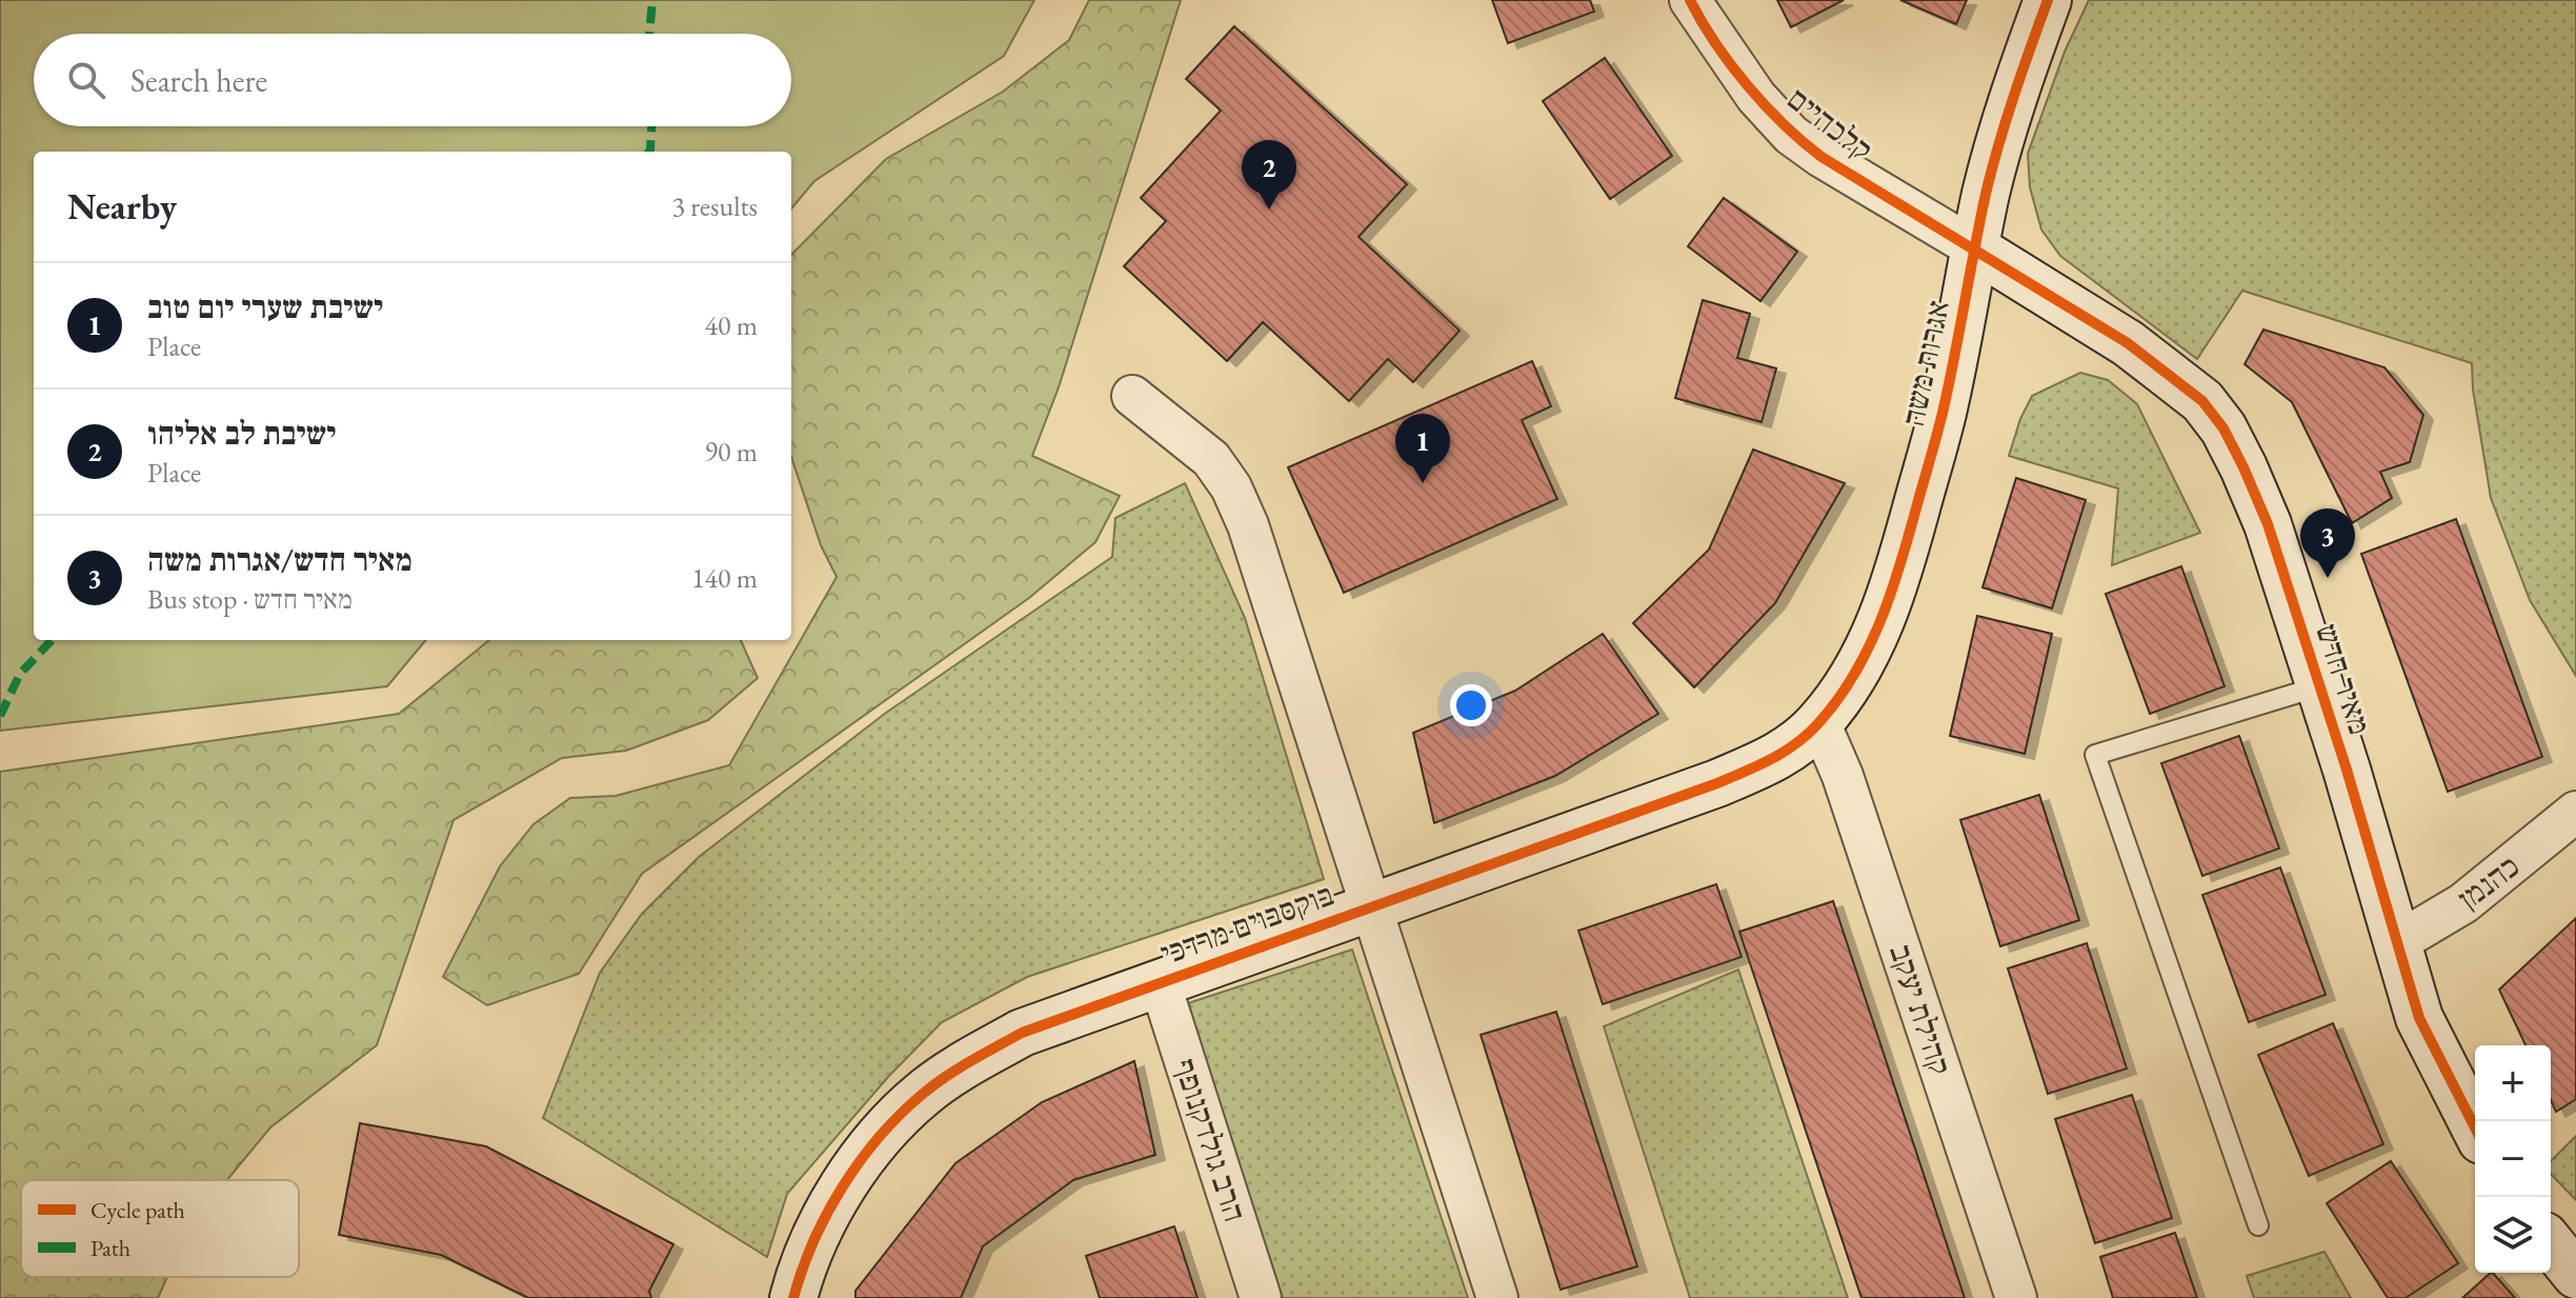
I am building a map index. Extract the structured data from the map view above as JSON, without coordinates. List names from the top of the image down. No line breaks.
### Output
{"streets":{"street":["קלכהיים","אגרות משה","מאיר חדש","כהנמן","בוקסבוים מרדכי","קהילת יעקב","הרב גולדקנופף"]},"crossings":[["קלכהיים","אגרות משה"],["קלכהיים","מאיר חדש"],["אגרות משה","מאיר חדש"],["אגרות משה","בוקסבוים מרדכי"],["אגרות משה","קהילת יעקב"],["מאיר חדש","כהנמן"],["בוקסבוים מרדכי","קהילת יעקב"],["בוקסבוים מרדכי","הרב גולדקנופף"]],"legend":["Cycle path","Path"],"page":{"search":"Search here","pins":["2","1","3"],"heading":["Nearby","3 results"],"list":[{"mark":"1","name":"ישיבת שערי יום טוב","note":"Place","value":"40 m"},{"mark":"2","name":"ישיבת לב אליהו","note":"Place","value":"90 m"},{"mark":"3","name":"מאיר חדש/אגרות משה","note":"Bus stop · מאיר חדש","value":"140 m"}],"map_buttons":["+","−"]}}
